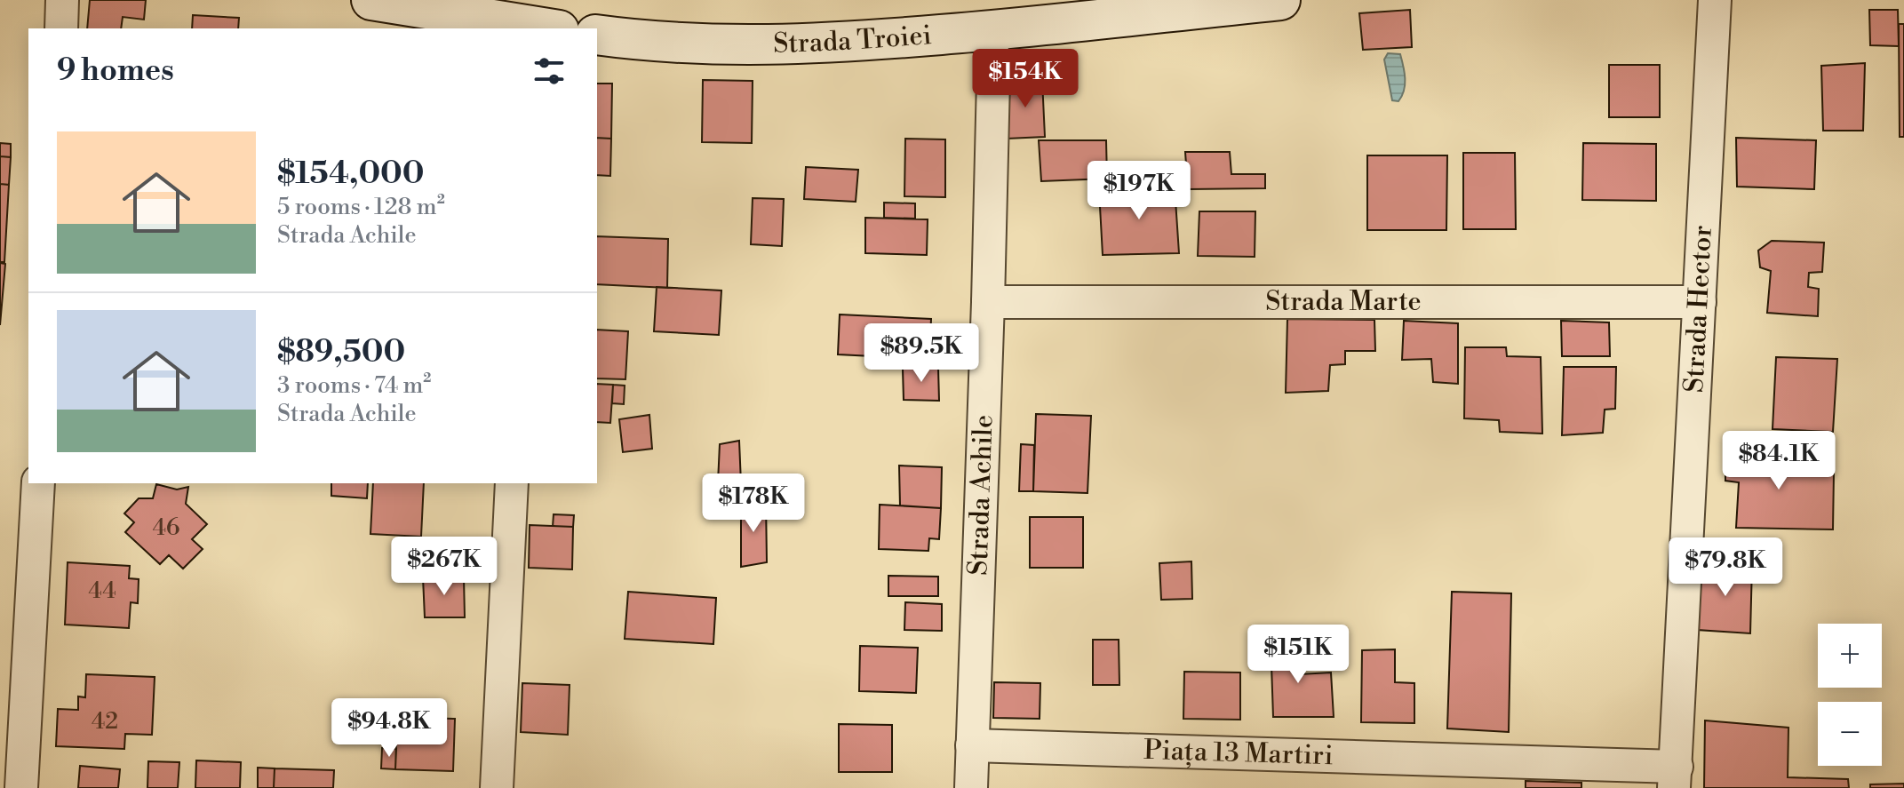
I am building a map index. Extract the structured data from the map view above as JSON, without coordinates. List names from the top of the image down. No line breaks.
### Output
{"streets":{"main road":["Strada Troiei"],"street":["Strada Marte","Strada Hector","Strada Achile","Piața 13 Martiri"]},"crossings":[["Strada Troiei","Strada Achile"],["Strada Marte","Strada Hector"],["Strada Marte","Strada Achile"],["Strada Hector","Piața 13 Martiri"],["Strada Achile","Piața 13 Martiri"]],"house_numbers":["46","44","42"],"page":{"heading":"9 homes","price":["$154K","$197K","$89.5K","$84.1K","$178K","$267K","$79.8K","$151K","$94.8K"],"list":[{"name":"$154,000","note":"5 rooms · 128 m² · Strada Achile"},{"name":"$89,500","note":"3 rooms · 74 m² · Strada Achile"}],"map_buttons":["+","−"]}}
